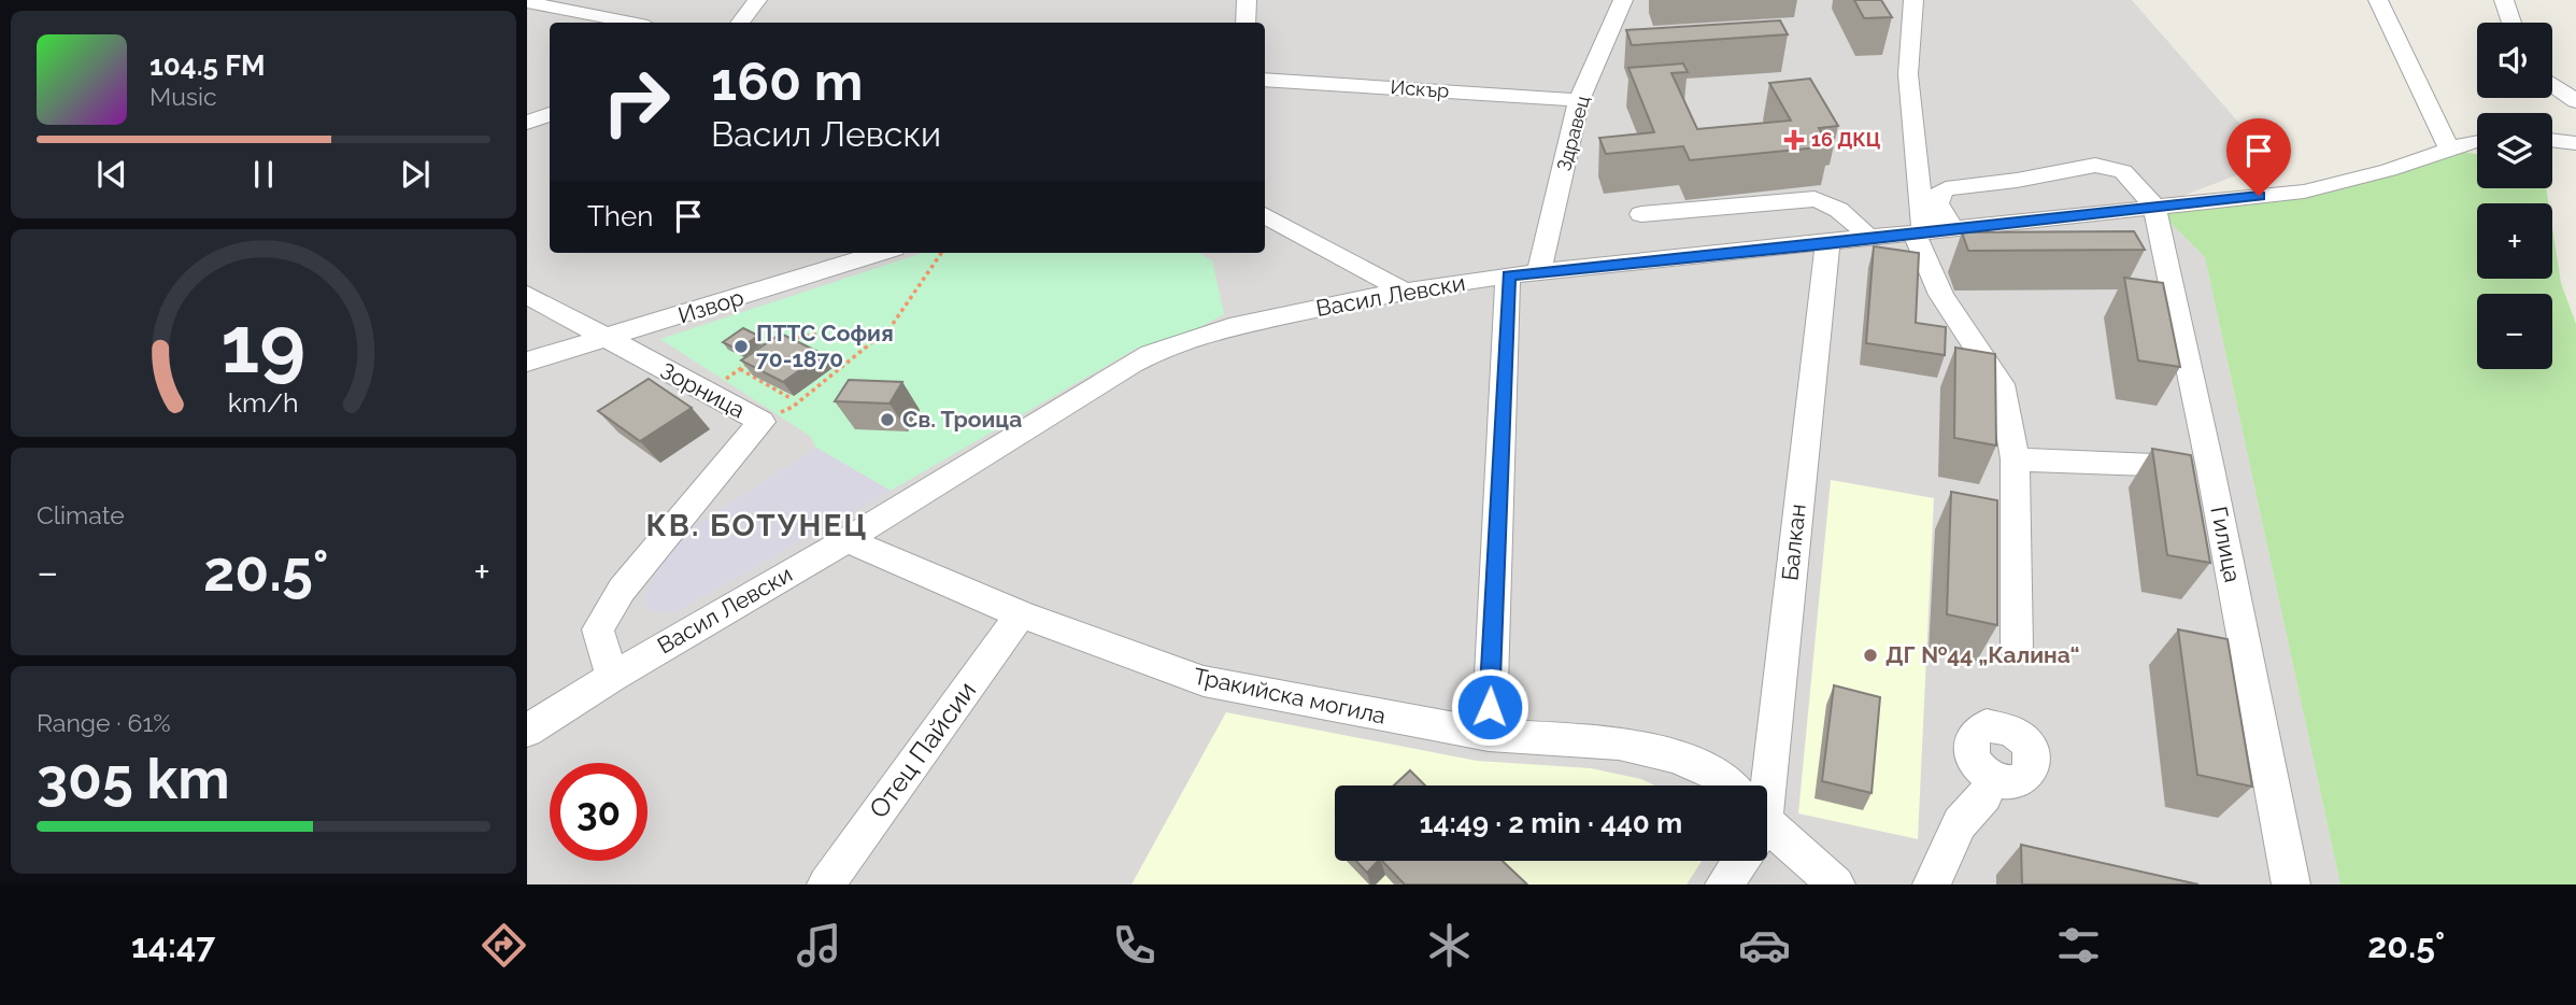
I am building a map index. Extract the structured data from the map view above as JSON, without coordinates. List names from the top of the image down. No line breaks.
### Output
{"streets":{"street":["Искър","Здравец","Васил Левски","Извор","Зорница","Балкан","Гилица","Тракийска могила","Отец Пайсии"]},"crossings":[["Искър","Здравец"],["Здравец","Васил Левски"],["Васил Левски","Зорница"],["Васил Левски","Балкан"],["Васил Левски","Гилица"],["Васил Левски","Тракийска могила"],["Извор","Зорница"],["Тракийска могила","Отец Пайсии"]],"districts":["КВ. БОТУНЕЦ"],"places":{"health":["16 ДКЦ"],"other":["ПТТС София 70-1870","Св. Троица","ДГ №44 „Калина“"]},"page":{"map_buttons":["+","−"],"turn":["160 m","Васил Левски"],"song":["104.5 FM","Music"],"then":"Then","tile":["Climate",["Range · 61%","305 km"]],"heat":["−","20.5°","+"],"limit":"30","trip":"14:49 · 2 min · 440 m","tabs":["14:47","20.5°"],"gauge":["19","km/h"]}}
